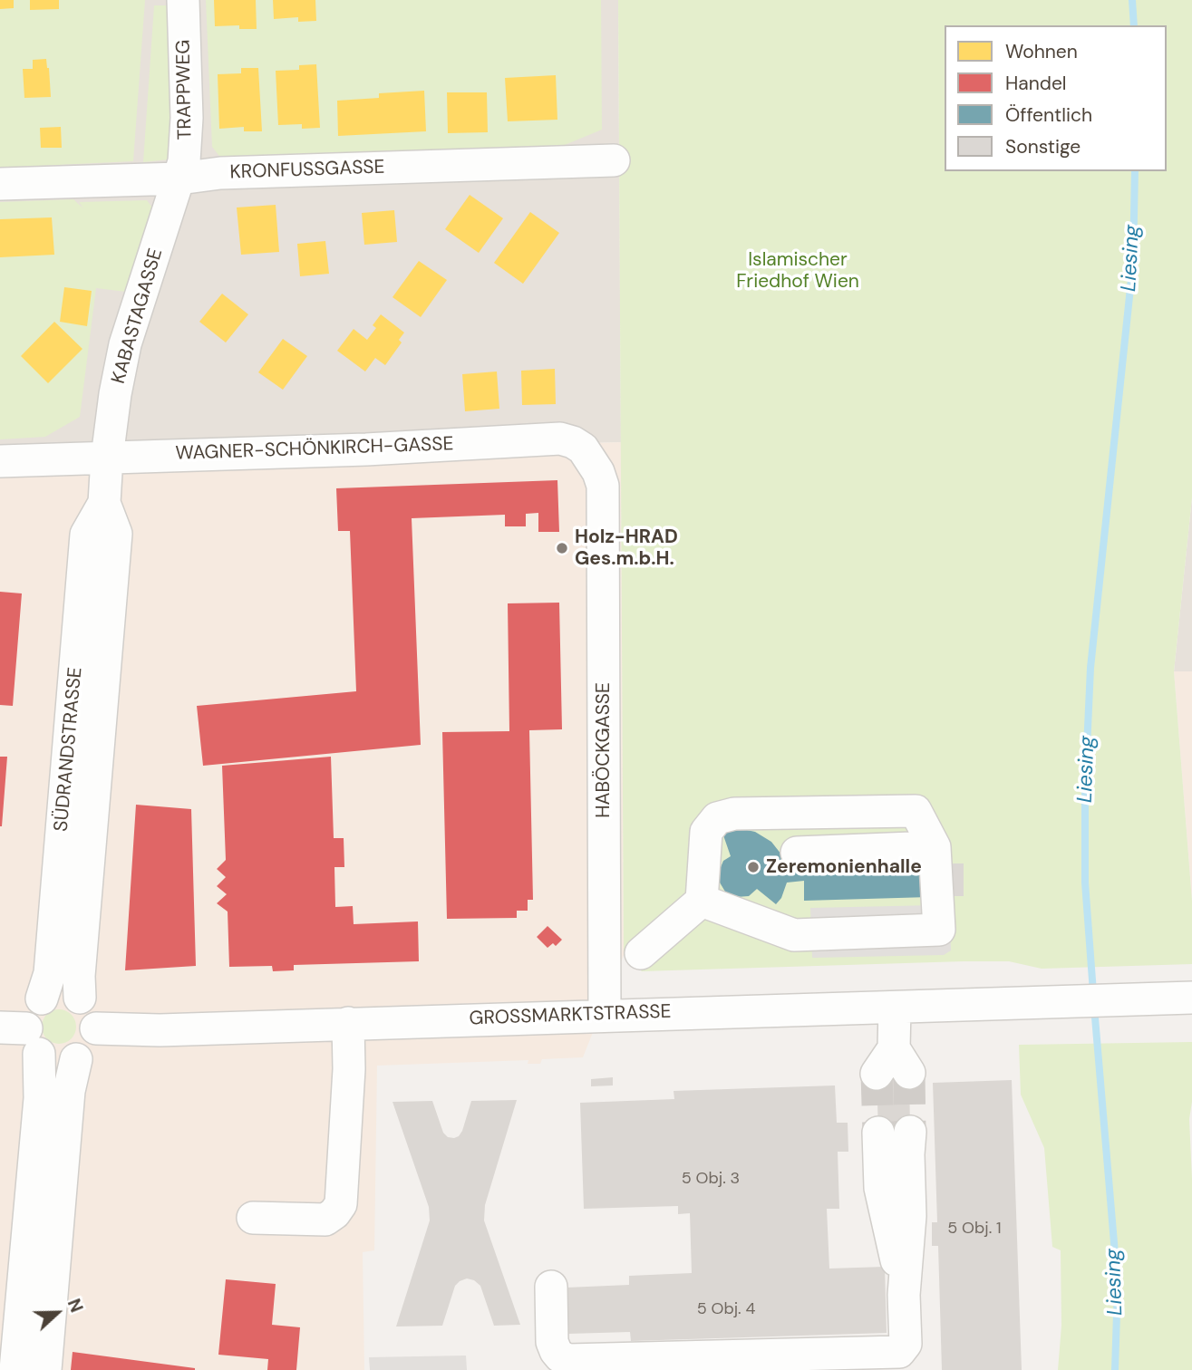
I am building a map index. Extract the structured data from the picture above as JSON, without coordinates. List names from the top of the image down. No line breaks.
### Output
{"streets":{"street":["TRAPPWEG","KRONFUSSGASSE","KABASTAGASSE","WAGNER-SCHÖNKIRCH-GASSE","SÜDRANDSTRASSE","HABÖCKGASSE","GROSSMARKTSTRASSE"]},"crossings":[["TRAPPWEG","KRONFUSSGASSE"],["TRAPPWEG","KABASTAGASSE"],["KRONFUSSGASSE","KABASTAGASSE"],["KABASTAGASSE","WAGNER-SCHÖNKIRCH-GASSE"],["KABASTAGASSE","SÜDRANDSTRASSE"],["WAGNER-SCHÖNKIRCH-GASSE","SÜDRANDSTRASSE"],["WAGNER-SCHÖNKIRCH-GASSE","HABÖCKGASSE"],["SÜDRANDSTRASSE","GROSSMARKTSTRASSE"],["HABÖCKGASSE","GROSSMARKTSTRASSE"]],"water":["Liesing"],"parks":["Islamischer Friedhof Wien"],"places":["Holz-HRAD Ges.m.b.H.","Zeremonienhalle"],"house_numbers":["5 Obj. 3","5 Obj. 1","5 Obj. 4"],"legend":["Wohnen","Handel","Öffentlich","Sonstige"],"north":"right"}
